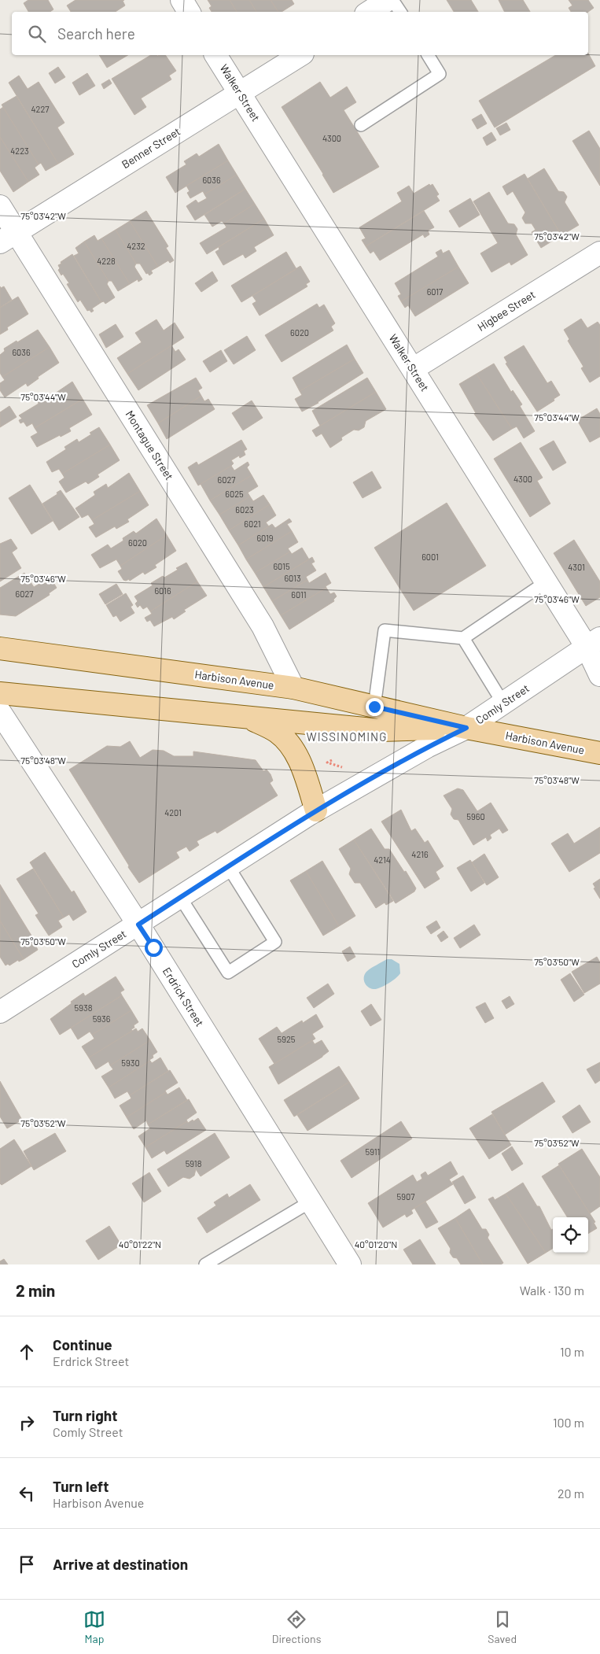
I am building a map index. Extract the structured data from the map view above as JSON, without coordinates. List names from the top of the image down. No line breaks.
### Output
{"streets":{"main road":["Harbison Avenue"],"street":["Walker Street","Benner Street","Higbee Street","Montague Street","Comly Street","Erdrick Street"]},"crossings":[["Walker Street","Benner Street"],["Walker Street","Higbee Street"],["Walker Street","Comly Street"],["Benner Street","Montague Street"],["Montague Street","Harbison Avenue"],["Harbison Avenue","Comly Street"],["Comly Street","Erdrick Street"]],"districts":["WISSINOMING"],"house_numbers":["4227","4300","4223","6036","4232","4228","6017","6020","6036","4300","6027","6025","6023","6021","6019","6020","6001","6015","4301","6013","6016","6027","6011","4201","5960","4216","4214","5938","5936","5925","5930","5911","5918","5907"],"page":{"search":"Search here","heading":["2 min","Walk · 130 m"],"list":[["Continue","Erdrick Street","10 m"],["Turn right","Comly Street","100 m"],["Turn left","Harbison Avenue","20 m"],"Arrive at destination"],"nav":["Map","Directions","Saved"]},"coordinates":["75°03'42\"W","75°03'44\"W","75°03'46\"W","75°03'48\"W","75°03'50\"W","75°03'52\"W","40°01'22\"N","40°01'20\"N"]}
